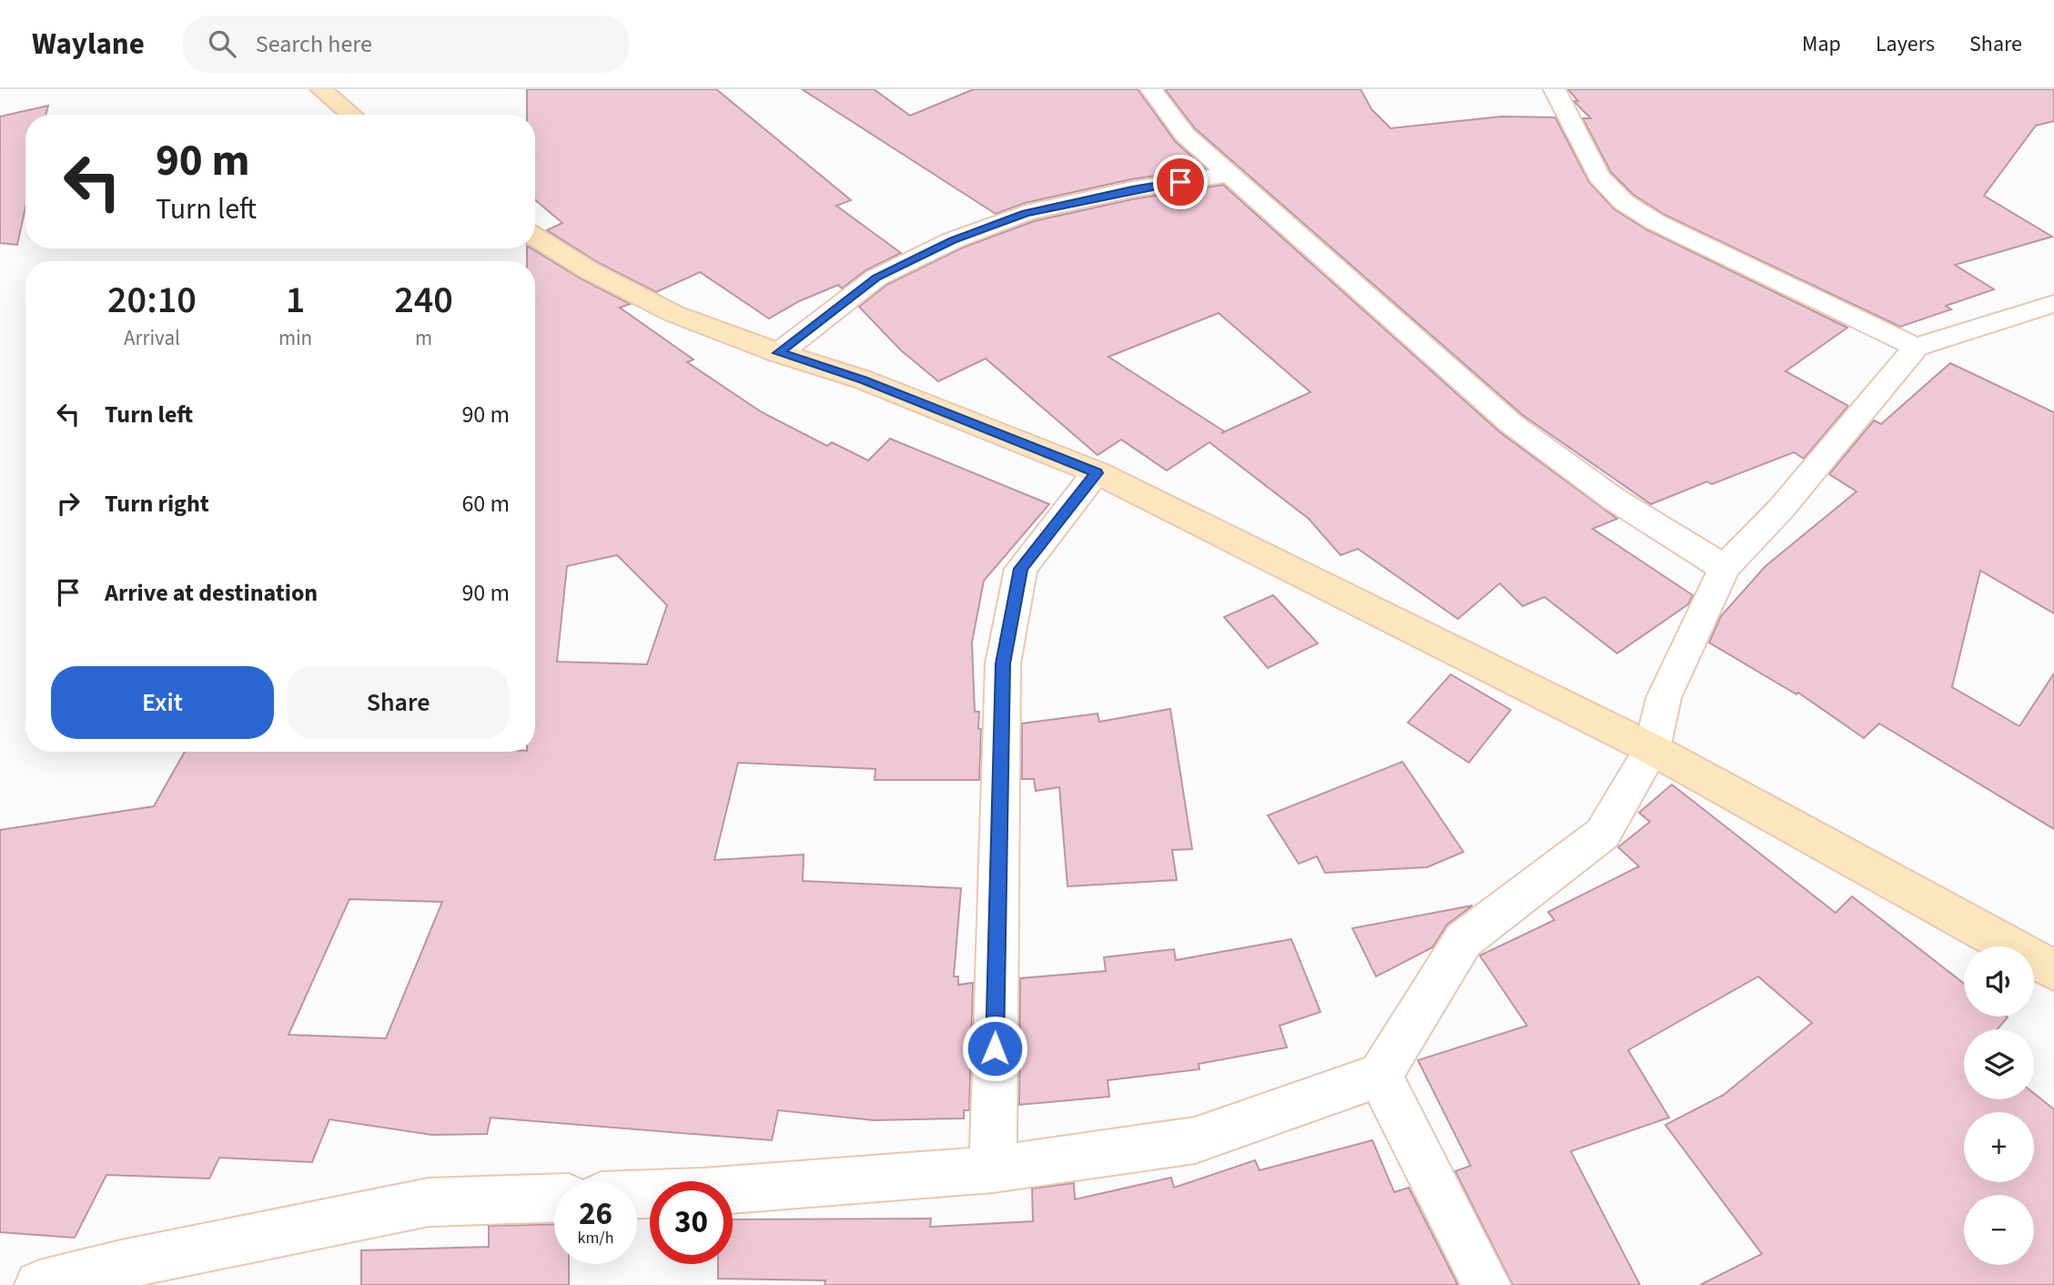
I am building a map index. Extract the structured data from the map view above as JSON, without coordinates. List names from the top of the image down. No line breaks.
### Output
{"page":{"header":"Waylane","search":"Search here","nav":["Map","Layers","Share"],"turn":["90 m","Turn left"],"eta":["20:10","Arrival","1","min","240","m"],"list":[{"name":"Turn left","value":"90 m"},{"name":"Turn right","value":"60 m"},{"name":"Arrive at destination","value":"90 m"}],"buttons":["Exit","Share"],"map_buttons":["+","−"],"speed":"26 km/h","limit":"30"}}
